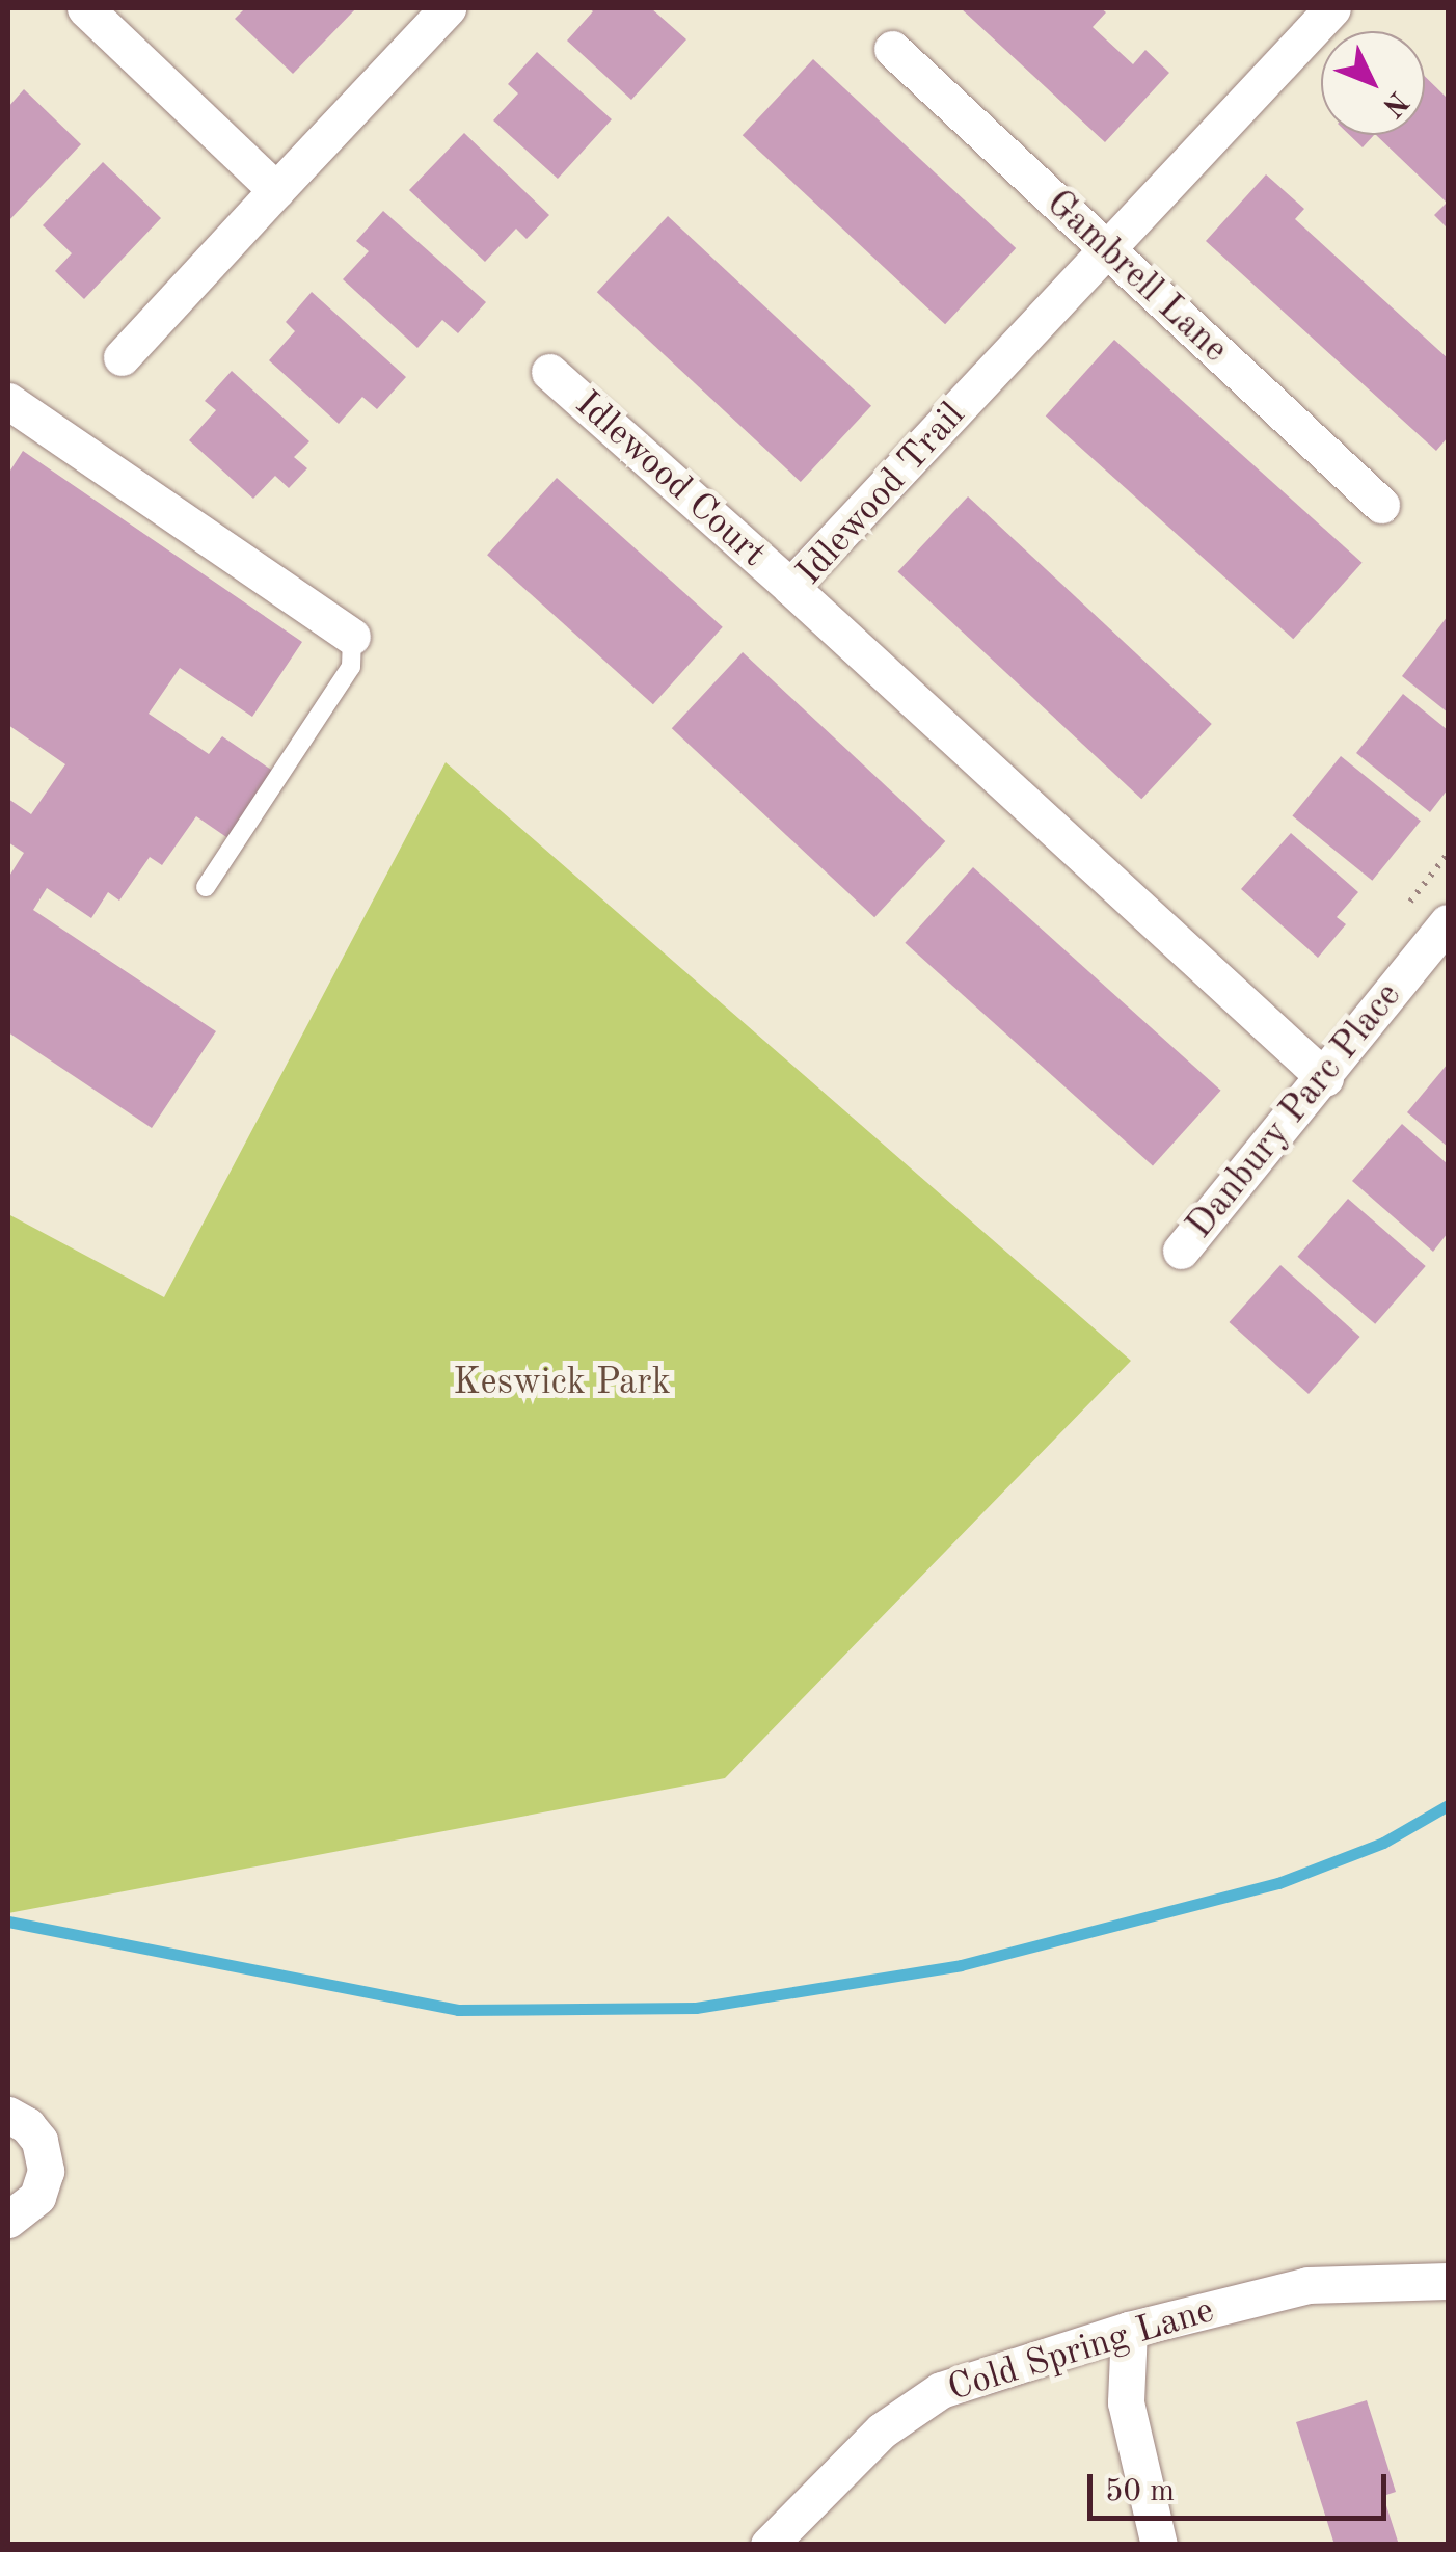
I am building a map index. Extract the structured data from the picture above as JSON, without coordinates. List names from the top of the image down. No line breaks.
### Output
{"streets":{"street":["Gambrell Lane","Idlewood Court","Idlewood Trail","Danbury Parc Place","Cold Spring Lane"]},"crossings":[["Gambrell Lane","Idlewood Trail"],["Idlewood Court","Idlewood Trail"],["Idlewood Trail","Danbury Parc Place"]],"parks":["Keswick Park"],"scale_bar":"50 m","north":"bottom right"}
